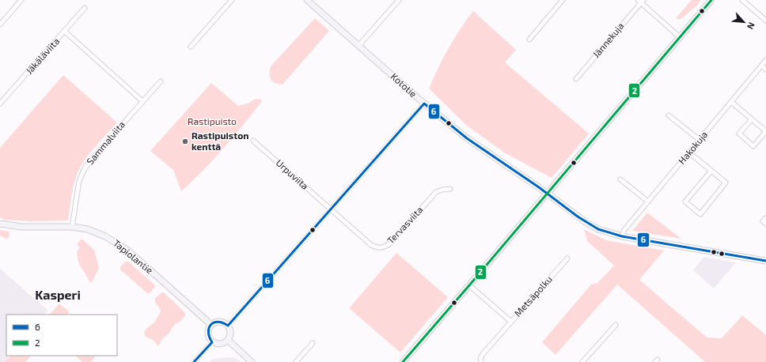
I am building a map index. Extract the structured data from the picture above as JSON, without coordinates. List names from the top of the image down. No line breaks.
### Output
{"streets":{"street":["Jännekuja","Jäkäläviita","Kototie","Sammalviita","Hakokuja","Urpuviita","Tervasviita","Tapiolantie","Metsäpolku"]},"crossings":[["Kototie","Hakokuja"],["Sammalviita","Tapiolantie"],["Urpuviita","Tervasviita"]],"districts":["Kasperi"],"parks":["Rastipuisto"],"places":["Rastipuiston kenttä"],"lines":["transit line 2","transit line 6"],"legend":["6","2"],"north":"bottom right"}
